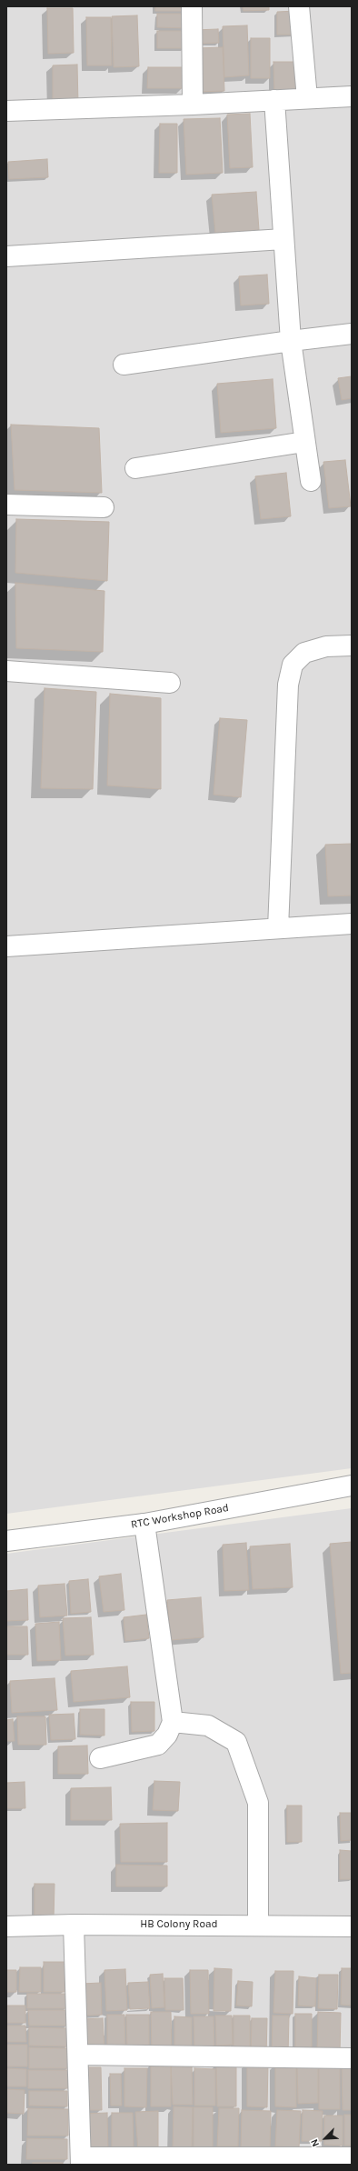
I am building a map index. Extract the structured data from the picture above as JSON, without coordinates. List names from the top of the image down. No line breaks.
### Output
{"streets":{"street":["RTC Workshop Road","HB Colony Road"]},"north":"bottom left"}
